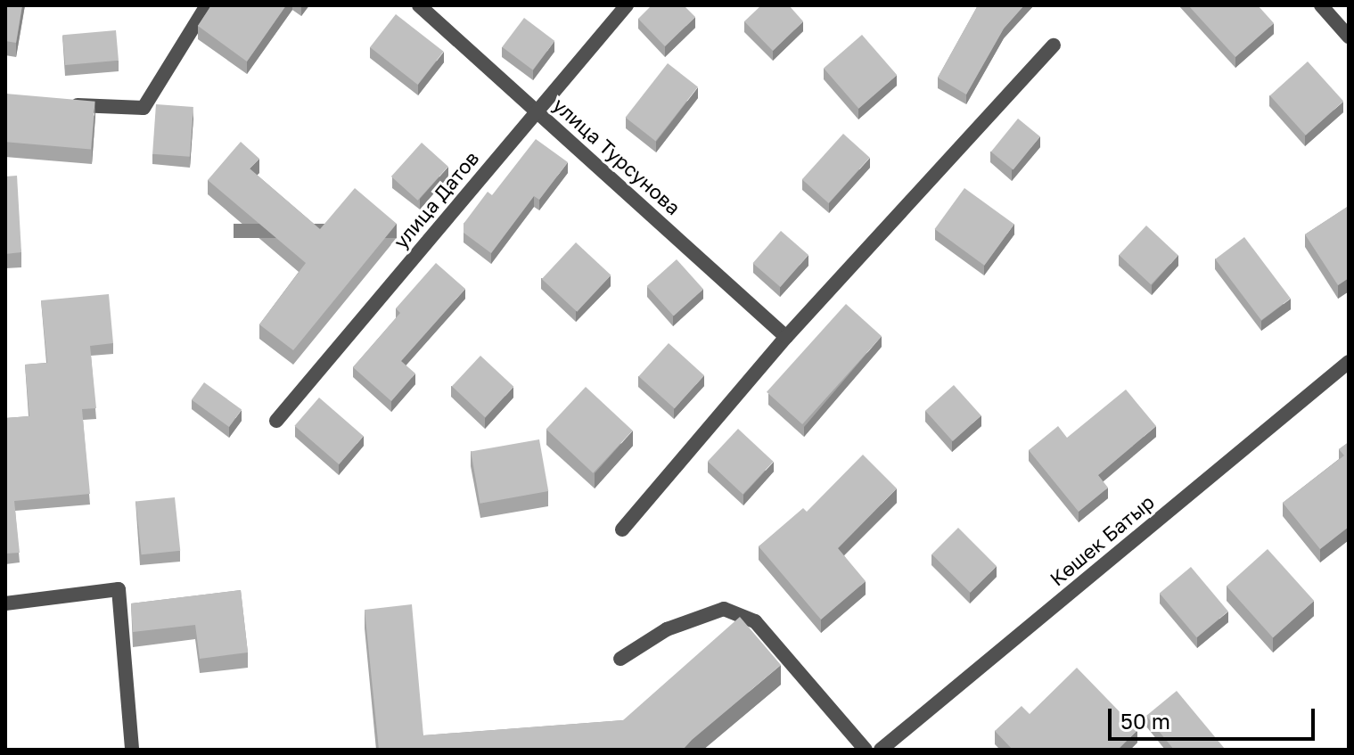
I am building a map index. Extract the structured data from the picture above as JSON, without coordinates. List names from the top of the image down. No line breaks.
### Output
{"streets":{"street":["улица Турсунова","улица Датов","Көшек Батыр"]},"crossings":[["улица Турсунова","улица Датов"]],"scale_bar":"50 m"}
